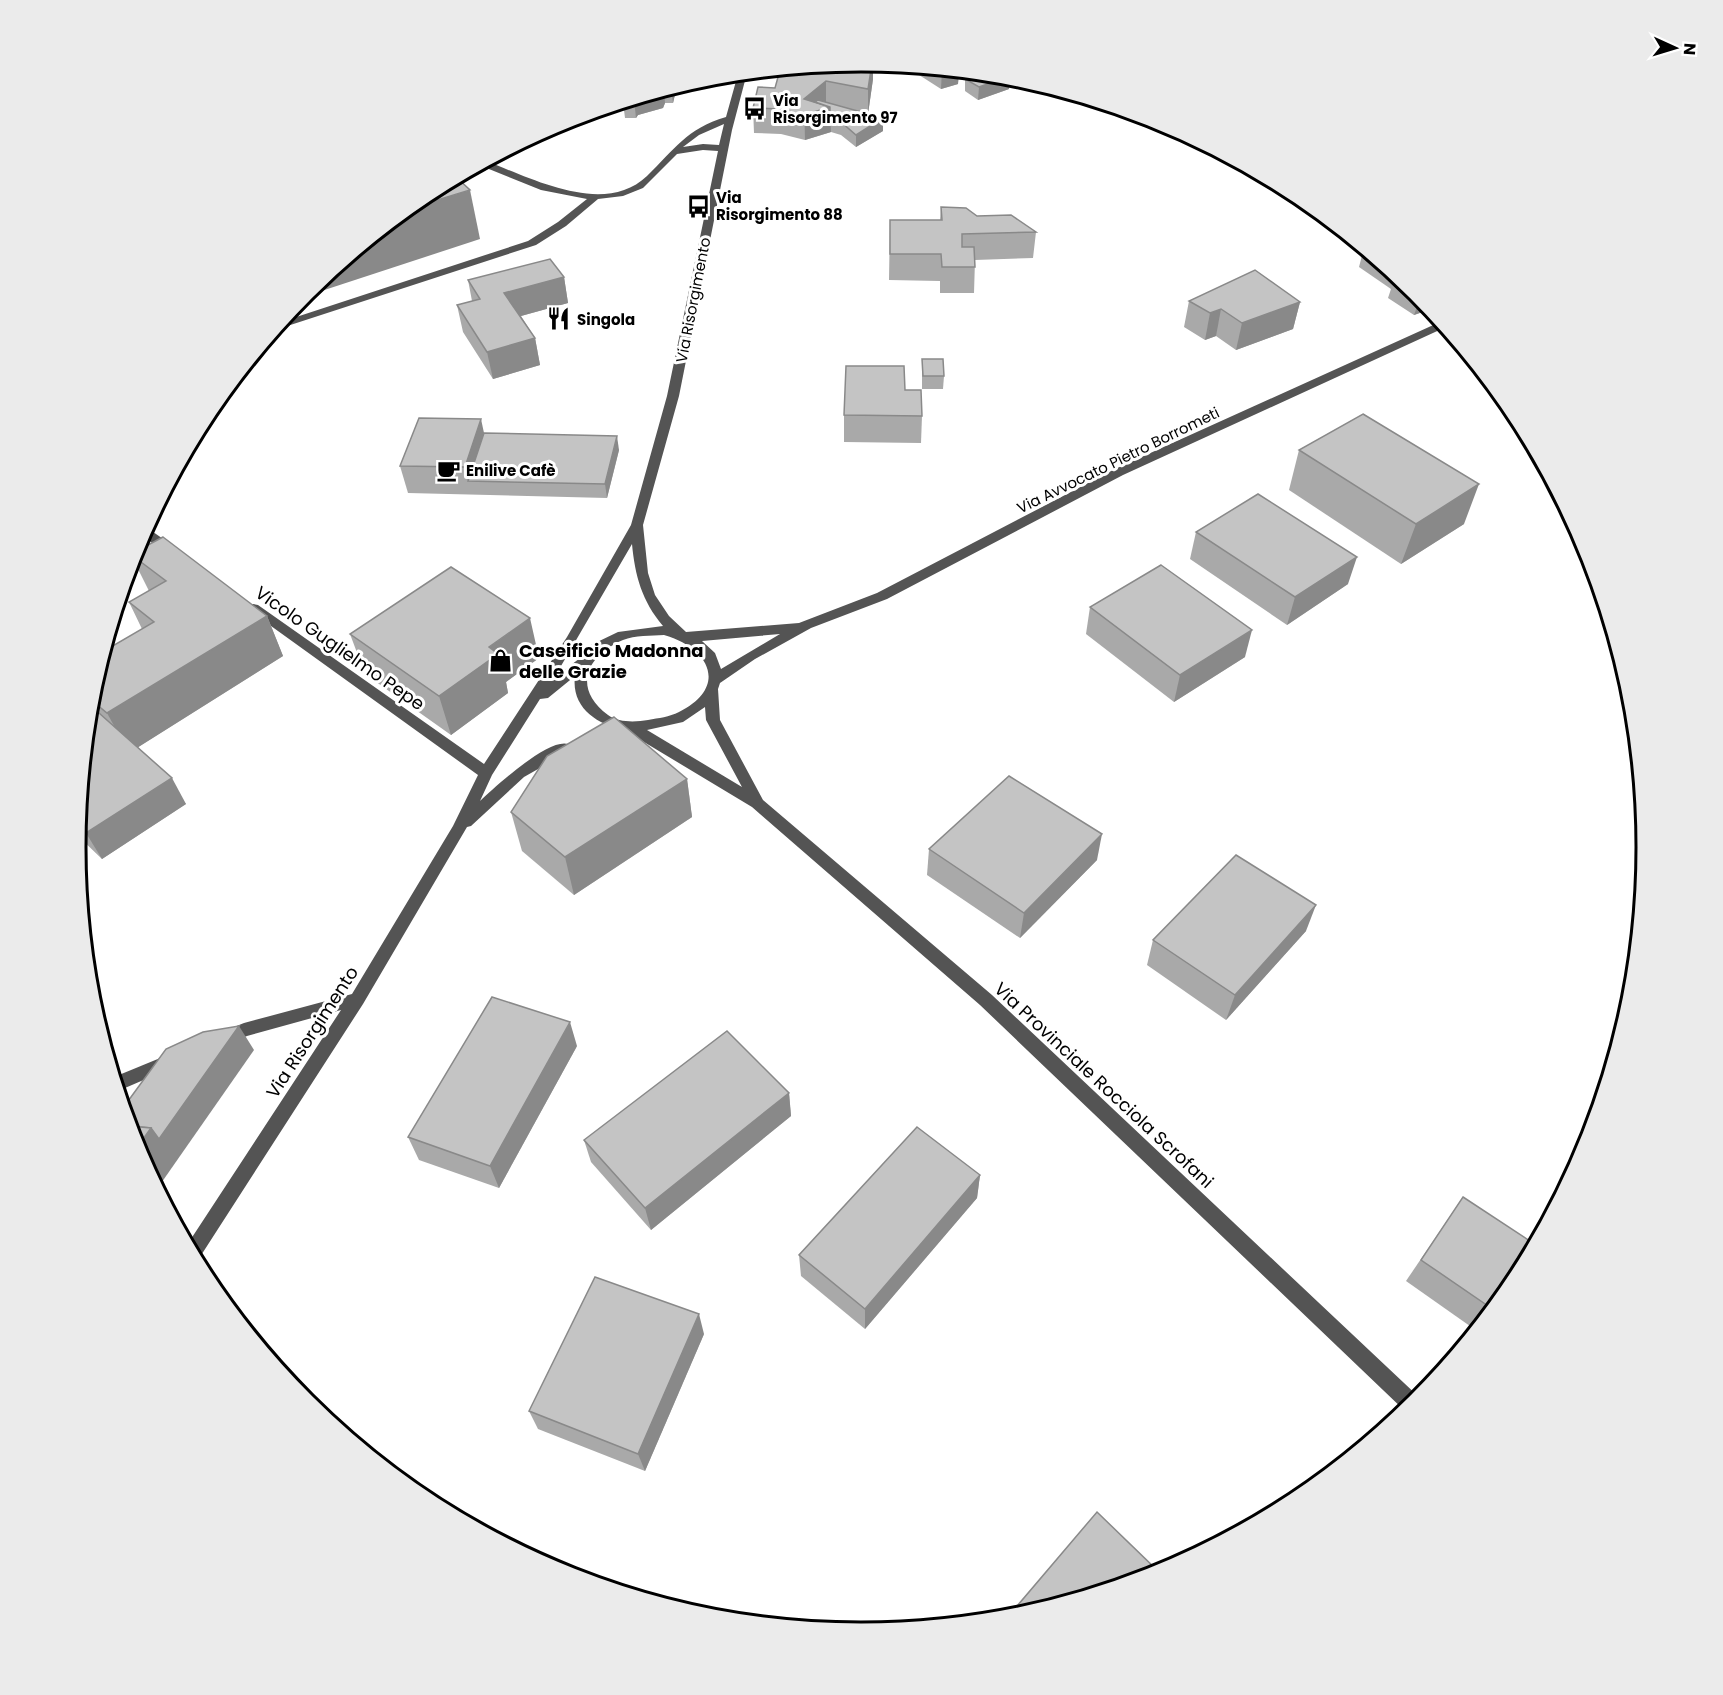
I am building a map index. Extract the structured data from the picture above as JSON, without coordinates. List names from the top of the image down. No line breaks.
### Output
{"streets":{"street":["Via Risorgimento","Via Avvocato Pietro Borrometi","Vicolo Guglielmo Pepe","Via Provinciale Rocciola Scrofani"]},"places":{"bus stop":["Via Risorgimento 97","Via Risorgimento 88"],"restaurant":["Singola"],"cafe":["Enilive Cafè"],"shop":["Caseificio Madonna delle Grazie"]},"north":"right"}
